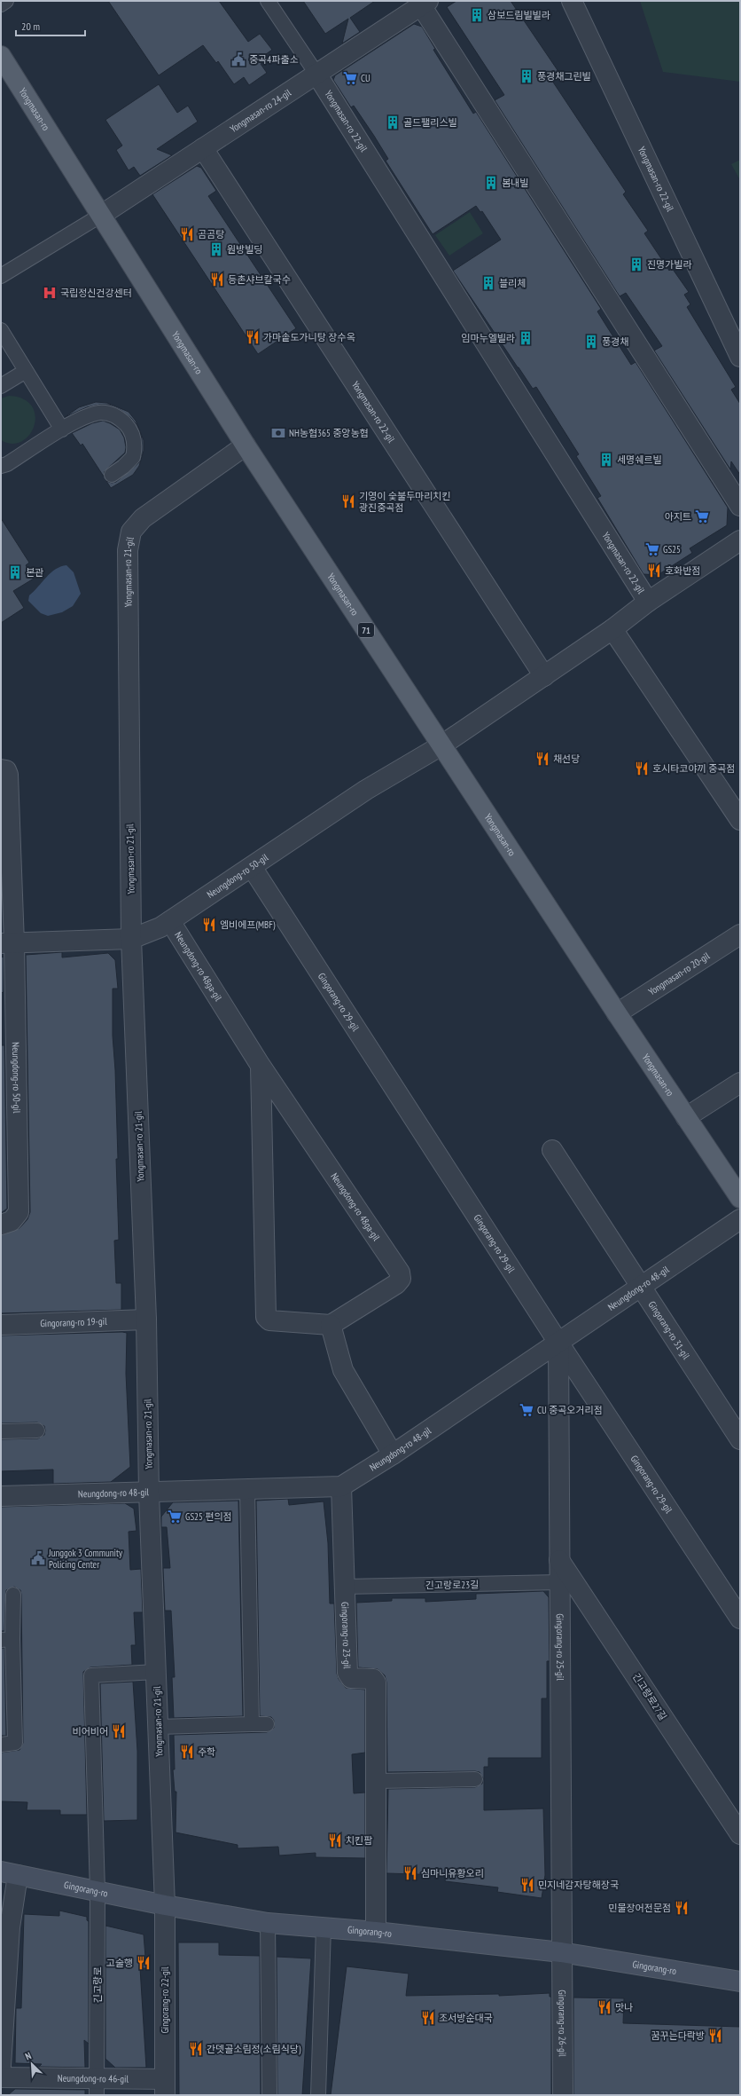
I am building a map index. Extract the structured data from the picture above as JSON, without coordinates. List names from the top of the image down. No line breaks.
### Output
{"streets":{"main road":["Yongmasan-ro","71","Gingorang-ro"],"street":["Yongmasan-ro 24-gil","Yongmasan-ro 22-gil","Yongmasan-ro 21-gil","Neungdong-ro 50-gil","Neungdong-ro 48ga-gil","Yongmasan-ro 20-gil","Gingorang-ro 29-gil","Neungdong-ro 48-gil","Gingorang-ro 19-gil","Gingorang-ro 31-gil","Gingorang-ro 23-gil","Gingorang-ro 25-gil","긴고랑로27길","Gingorang-ro 22-gil","Gingorang-ro 26-gil","Neungdong-ro 46-gil"],"lane":["긴고랑로23길","긴고랑로"]},"crossings":[["Yongmasan-ro","Yongmasan-ro 24-gil"],["Yongmasan-ro","Yongmasan-ro 22-gil"],["Yongmasan-ro","Yongmasan-ro 21-gil"],["Yongmasan-ro","Neungdong-ro 50-gil"],["Yongmasan-ro","Yongmasan-ro 20-gil"],["Yongmasan-ro 24-gil","Yongmasan-ro 22-gil"],["Yongmasan-ro 22-gil","Neungdong-ro 50-gil"],["Yongmasan-ro 21-gil","Neungdong-ro 50-gil"],["Yongmasan-ro 21-gil","Neungdong-ro 48-gil"],["Yongmasan-ro 21-gil","Gingorang-ro 19-gil"],["Yongmasan-ro 21-gil","Gingorang-ro"],["Yongmasan-ro 21-gil","긴고랑로"],["Yongmasan-ro 21-gil","Gingorang-ro 22-gil"],["Neungdong-ro 50-gil","Neungdong-ro 48ga-gil"],["Neungdong-ro 50-gil","Gingorang-ro 29-gil"],["Gingorang-ro 29-gil","Neungdong-ro 48-gil"],["Gingorang-ro 29-gil","Gingorang-ro 25-gil"],["Neungdong-ro 48-gil","Gingorang-ro 31-gil"],["Neungdong-ro 48-gil","Gingorang-ro 23-gil"],["Neungdong-ro 48-gil","Gingorang-ro 25-gil"],["긴고랑로23길","Gingorang-ro 23-gil"],["긴고랑로23길","Gingorang-ro 25-gil"],["Gingorang-ro 23-gil","Gingorang-ro"],["Gingorang-ro 25-gil","긴고랑로27길"],["Gingorang-ro 25-gil","Gingorang-ro"],["Gingorang-ro 25-gil","Gingorang-ro 26-gil"],["Gingorang-ro","긴고랑로"],["Gingorang-ro","Gingorang-ro 22-gil"],["Gingorang-ro","Gingorang-ro 26-gil"],["긴고랑로","Neungdong-ro 46-gil"],["Gingorang-ro 22-gil","Neungdong-ro 46-gil"]],"places":{"building":["삼보드림빌빌라","풍경채그린빌","골드팰리스빌","봄내빌","원방빌딩","진명가빌라","블리체","임마누엘빌라","풍경채","세명쉐르빌","본관"],"public building":["중곡4파출소","Junggok 3 Community Policing Center"],"supermarket":["CU","아지트","GS25","CU 중곡오거리점","GS25 편의점"],"restaurant":["곰곰탕","등촌샤브칼국수","가마솥도가니탕 장수옥","기영이 숯불두마리치킨 광진중곡점","호화반점","채선당","호시타코야끼 중곡점","엠비에프(MBF)","비어비어","주학","치킨팝","심마니유황오리","민지네감자탕해장국","민물장어전문점","고술행","맛나","조서방순대국","꿈꾸는다락방","간뎃골소림정(소림식당)"],"hospital":["국립정신건강센터"],"bank":["NH농협365 중앙농협"]},"scale_bar":"20 m","north":"top left"}
